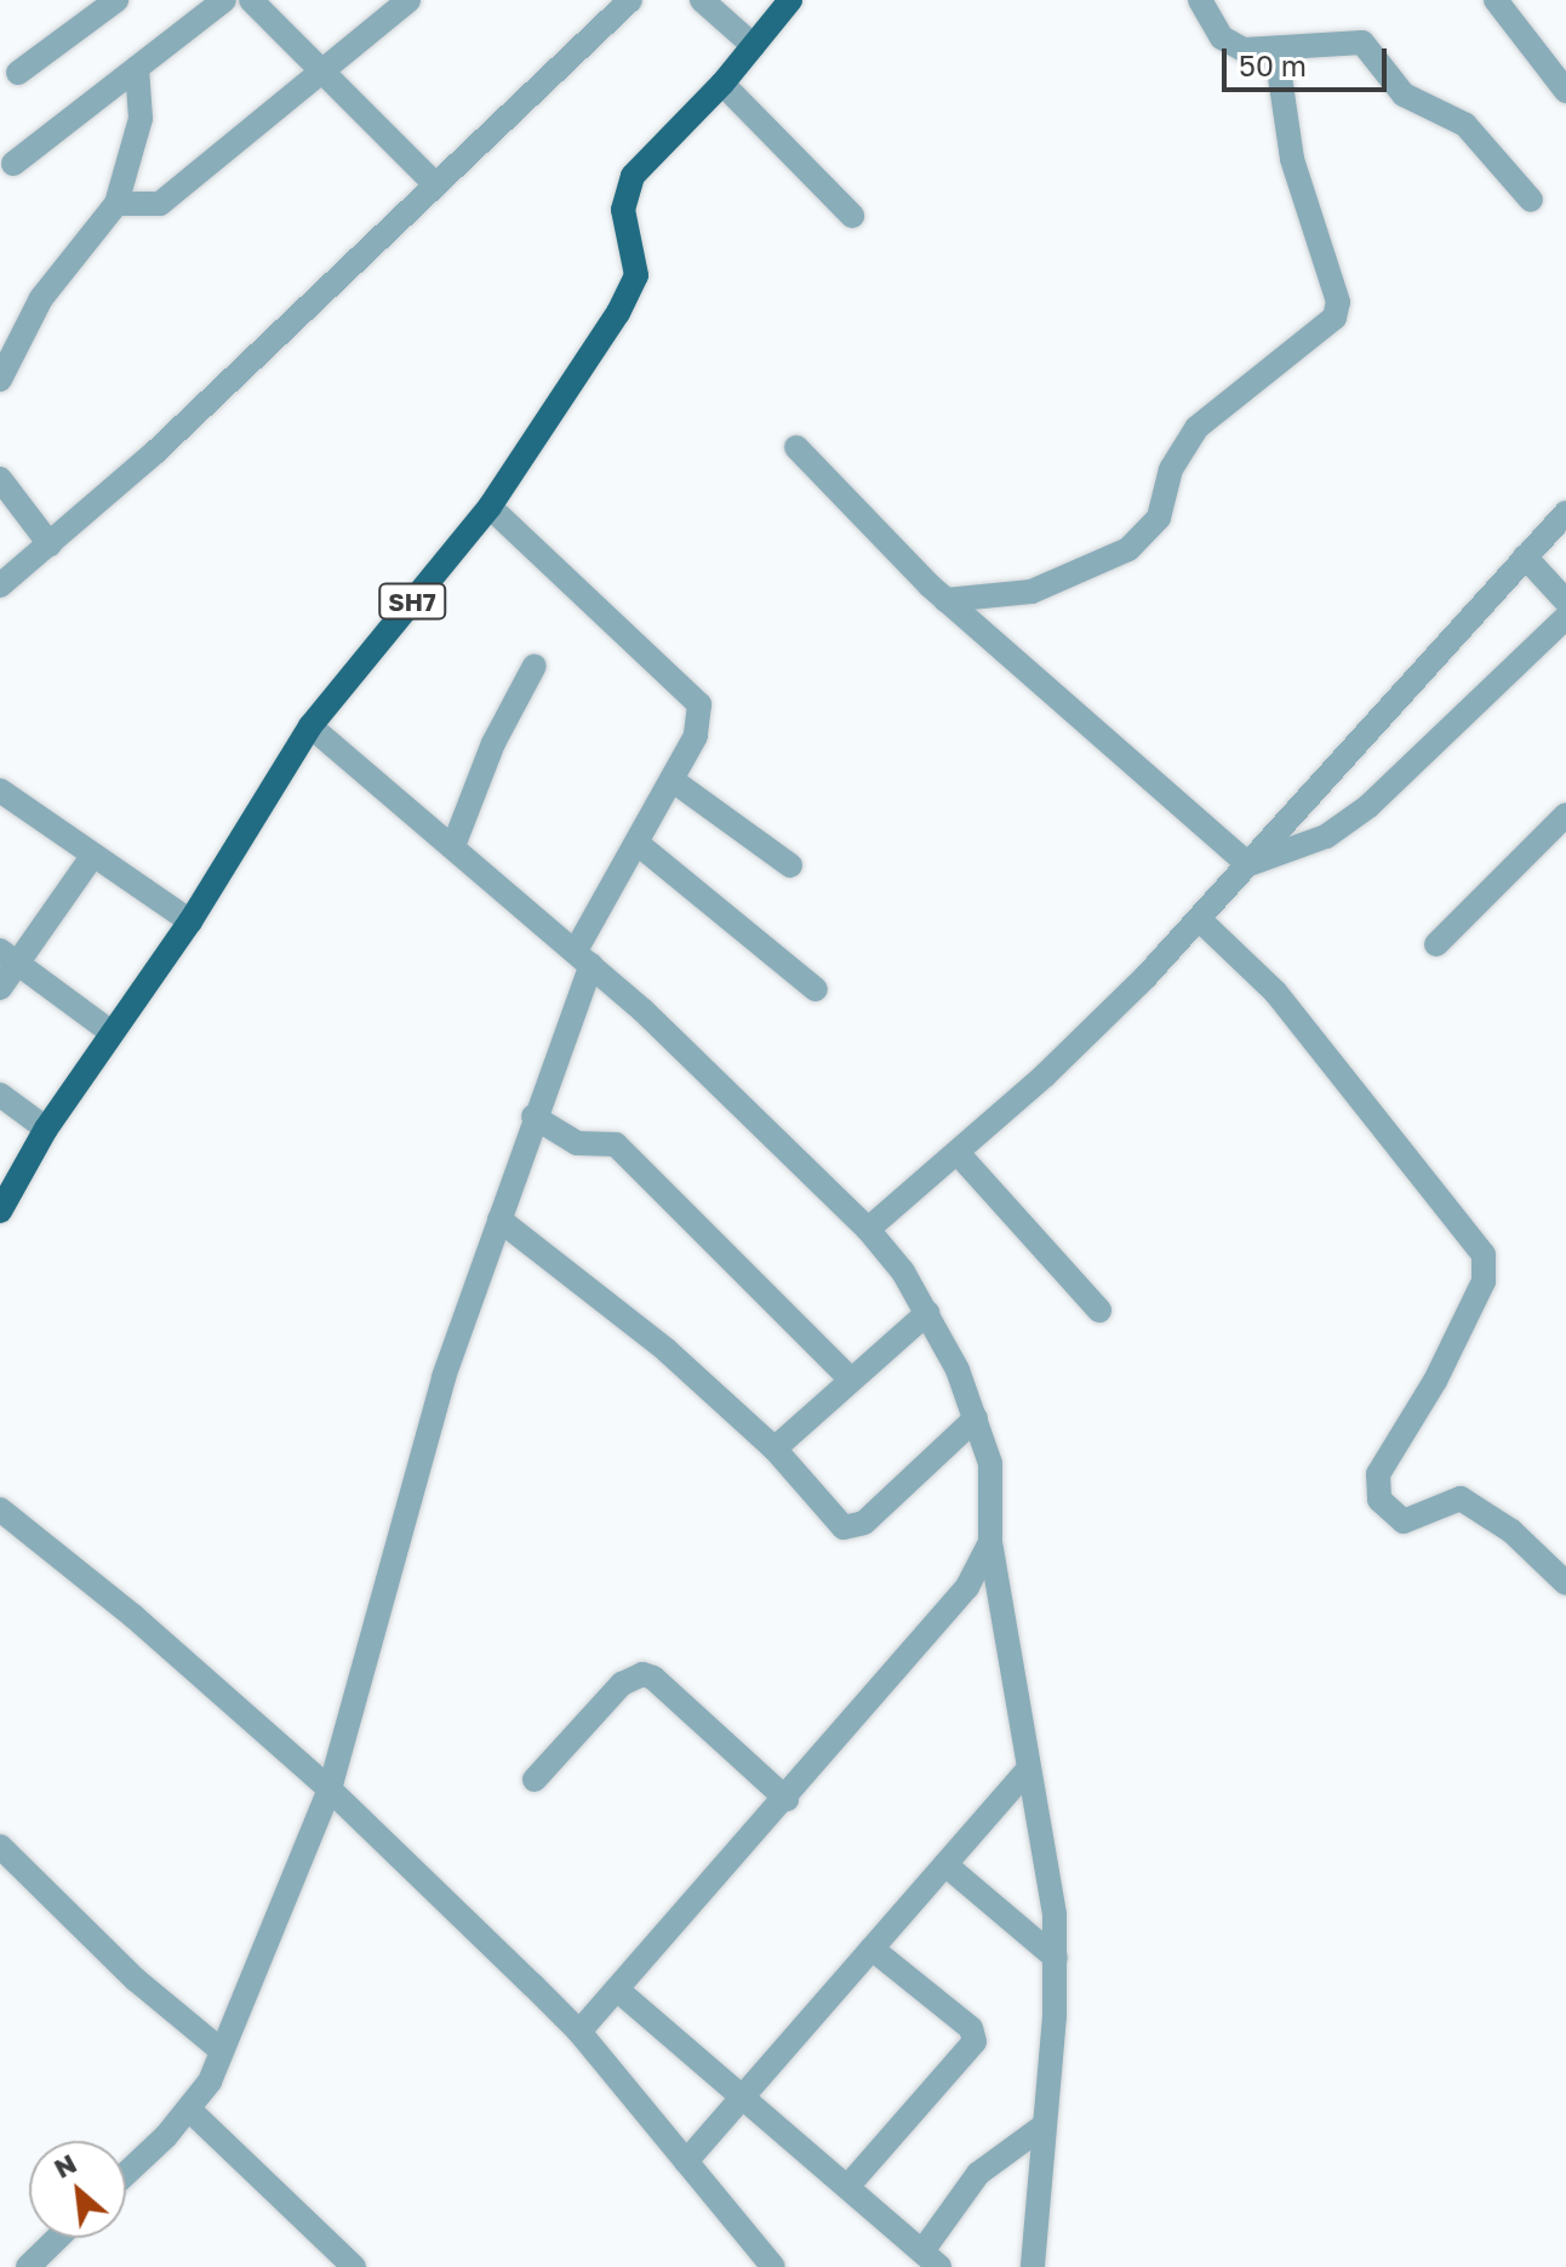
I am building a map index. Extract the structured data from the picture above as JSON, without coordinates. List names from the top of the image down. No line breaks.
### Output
{"streets":{"main road":["SH7"]},"scale_bar":"50 m","north":"top left"}
